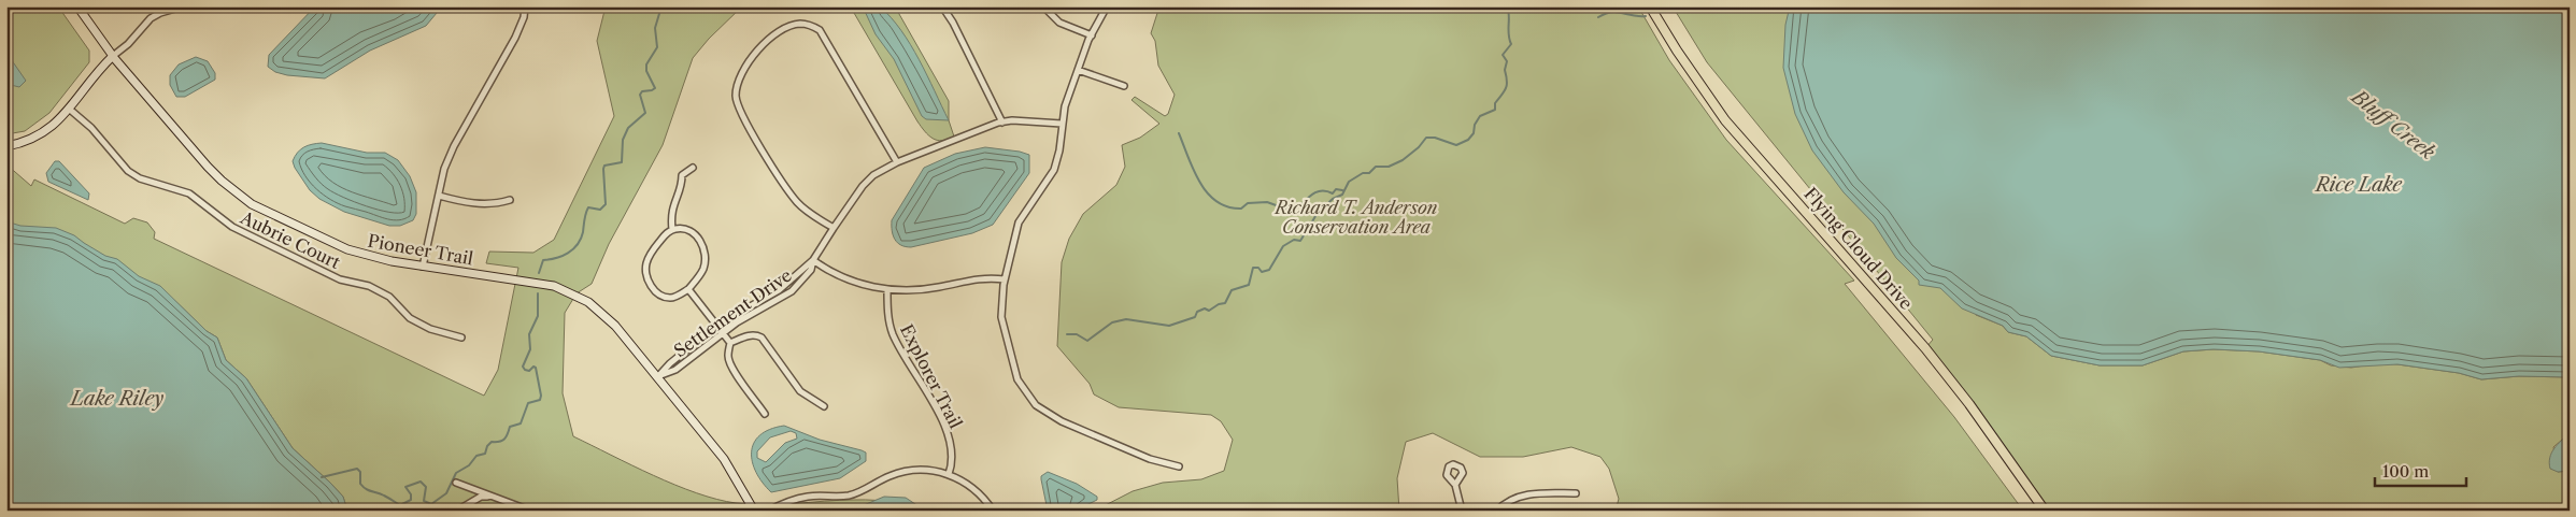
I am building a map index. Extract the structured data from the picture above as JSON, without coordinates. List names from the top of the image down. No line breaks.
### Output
{"streets":{"main road":["Flying Cloud Drive","Pioneer Trail"],"street":["Aubrie Court","Settlement Drive","Explorer Trail"]},"crossings":[["Pioneer Trail","Settlement Drive"]],"water":["Bluff Creek","Rice Lake","Lake Riley"],"parks":["Richard T. Anderson Conservation Area"],"scale_bar":"100 m"}
